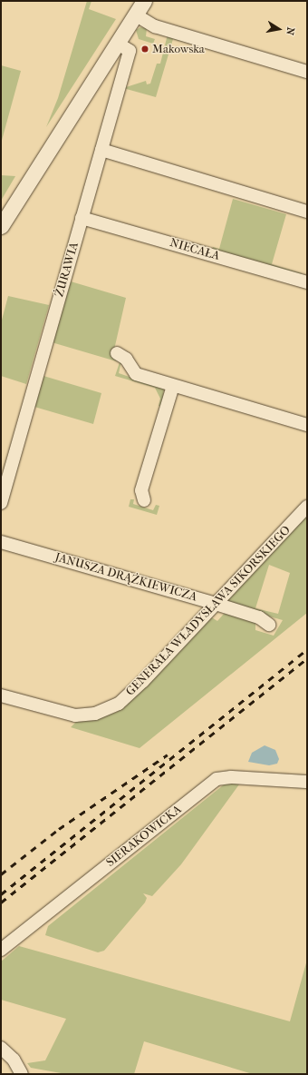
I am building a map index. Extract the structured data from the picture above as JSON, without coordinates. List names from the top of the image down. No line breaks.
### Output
{"streets":{"street":["NIECAŁA","ŻURAWIA","JANUSZA DRĄŻKIEWICZA","GENERAŁA WŁADYSŁAWA SIKORSKIEGO","SIERAKOWICKA"]},"crossings":[["NIECAŁA","ŻURAWIA"],["JANUSZA DRĄŻKIEWICZA","GENERAŁA WŁADYSŁAWA SIKORSKIEGO"]],"places":["Makowska"],"north":"right"}
